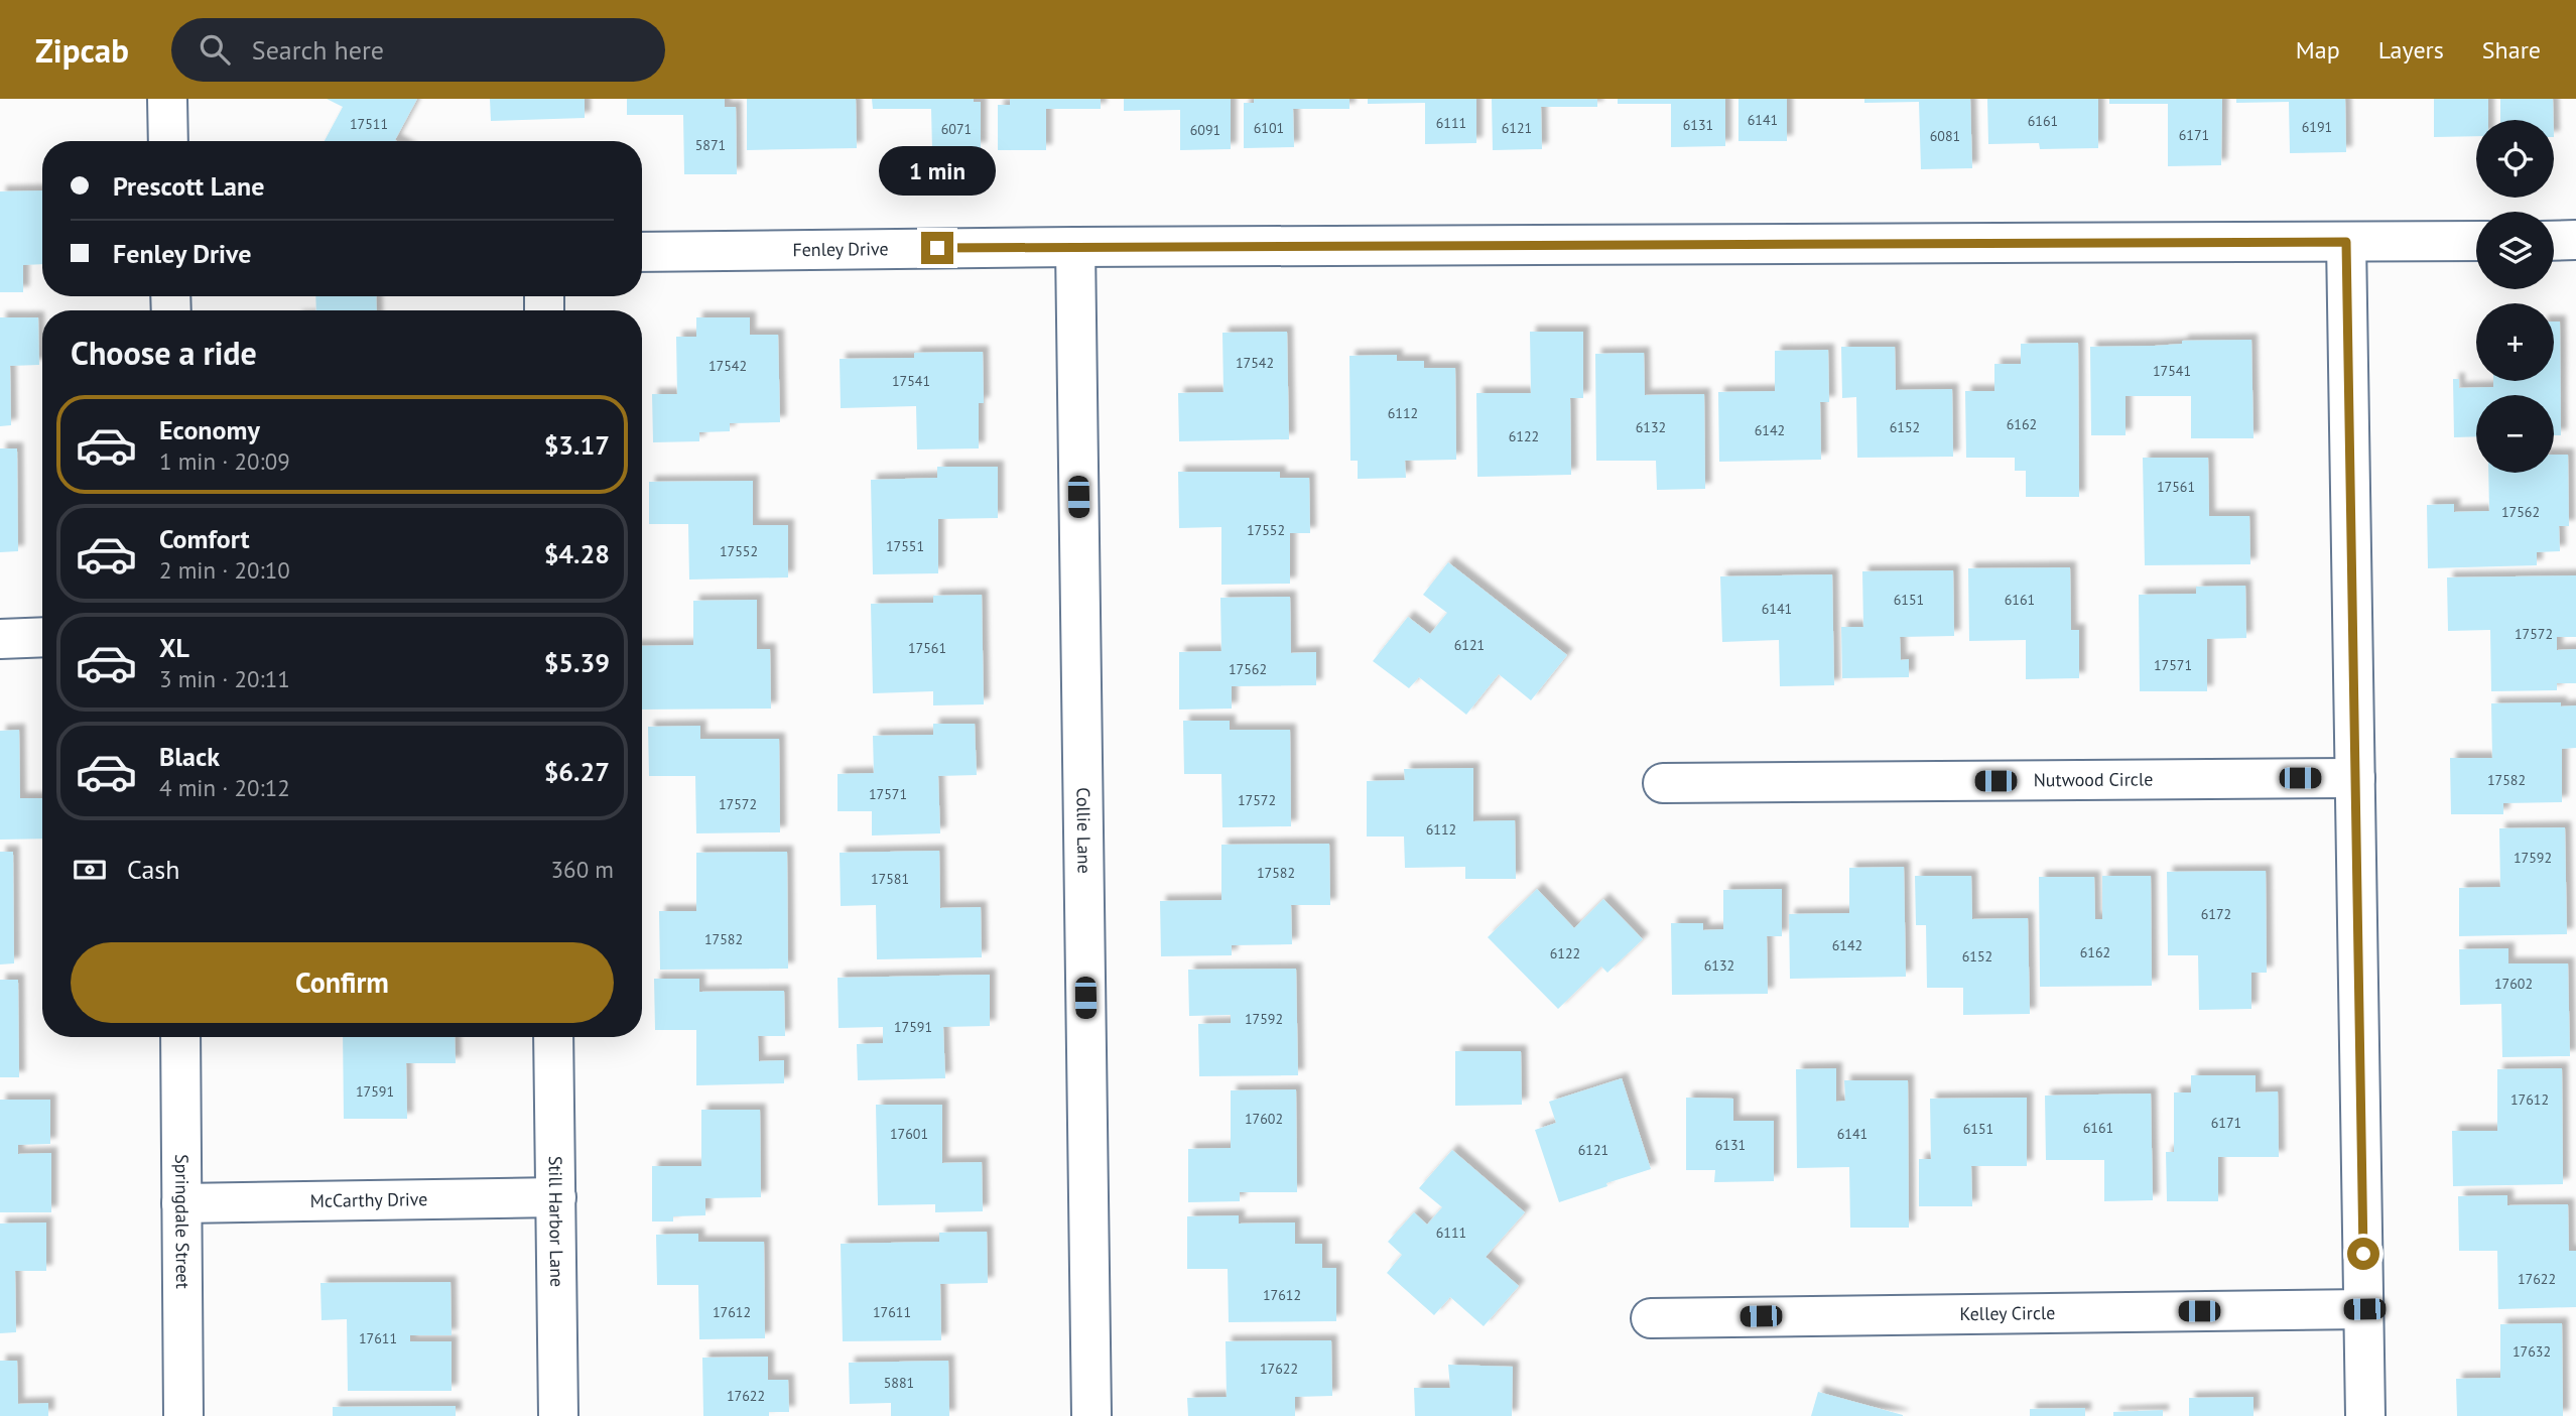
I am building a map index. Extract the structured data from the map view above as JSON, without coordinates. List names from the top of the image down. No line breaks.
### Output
{"streets":{"street":["Fenley Drive","Nutwood Circle","Collie Lane","McCarthy Drive","Springdale Street","Still Harbor Lane","Kelley Circle"]},"crossings":[["Fenley Drive","Collie Lane"],["McCarthy Drive","Springdale Street"],["McCarthy Drive","Still Harbor Lane"]],"house_numbers":["6141","6161","6111","17511","6131","6191","6101","6121","6071","6091","6171","6081","5871","17542","17542","17541","17541","6112","6162","6132","6152","6142","6122","17561","17562","17552","17551","17552","6151","6161","6141","17572","6121","17561","17571","17562","17582","17571","17572","17572","6112","17592","17582","17581","6172","17582","6142","6162","6122","6152","6132","17602","17592","17591","17591","17612","17602","6171","6161","6151","17601","6141","6131","6121","6111","17622","17612","17612","17611","17611","17632","17622","5881","17622"],"page":{"header":"Zipcab","search":"Search here","nav":["Map","Layers","Share"],"map_buttons":["+","−"],"banner":["Prescott Lane","Fenley Drive"],"bubble":"1 min","heading":"Choose a ride","list":[{"name":"Economy","note":"1 min · 20:09","value":"$3.17"},{"name":"Comfort","note":"2 min · 20:10","value":"$4.28"},{"name":"XL","note":"3 min · 20:11","value":"$5.39"},{"name":"Black","note":"4 min · 20:12","value":"$6.27"}],"pay":["Cash","360 m"],"buttons":"Confirm"}}
